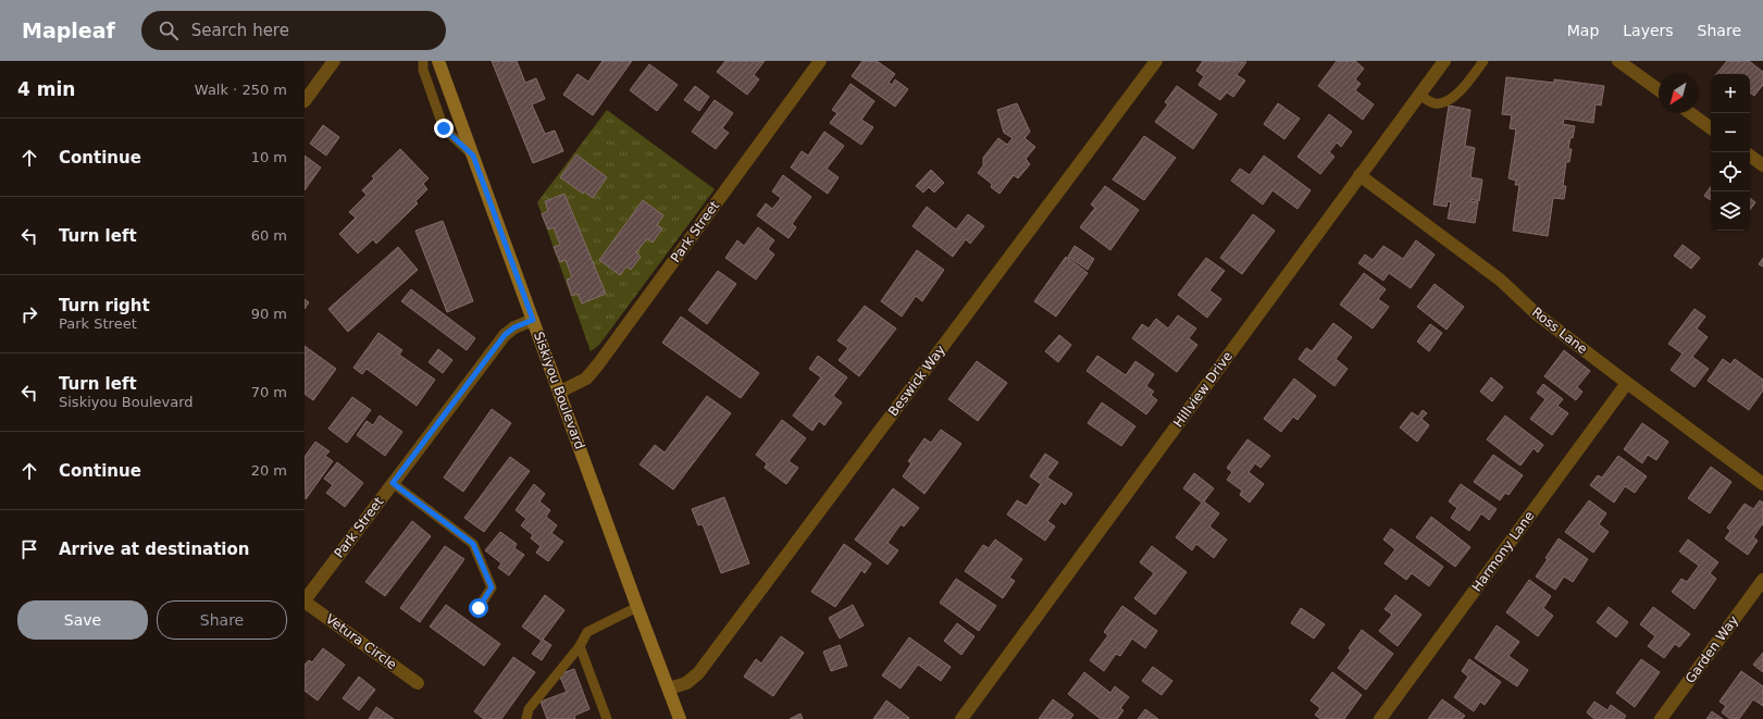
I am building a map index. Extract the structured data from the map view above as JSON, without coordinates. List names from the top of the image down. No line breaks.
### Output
{"streets":{"main road":["Siskiyou Boulevard"],"street":["Park Street","Ross Lane","Beswick Way","Hillview Drive","Harmony Lane","Vetura Circle","Garden Way"]},"crossings":[["Park Street","Siskiyou Boulevard"],["Park Street","Vetura Circle"],["Ross Lane","Hillview Drive"],["Ross Lane","Harmony Lane"],["Beswick Way","Siskiyou Boulevard"]],"north":"bottom left","page":{"header":"Mapleaf","search":"Search here","nav":["Map","Layers","Share"],"heading":["4 min","Walk · 250 m"],"map_buttons":["+","−"],"list":[["Continue","10 m"],["Turn left","60 m"],["Turn right","Park Street","90 m"],["Turn left","Siskiyou Boulevard","70 m"],["Continue","20 m"],"Arrive at destination"],"buttons":["Save","Share"]}}
